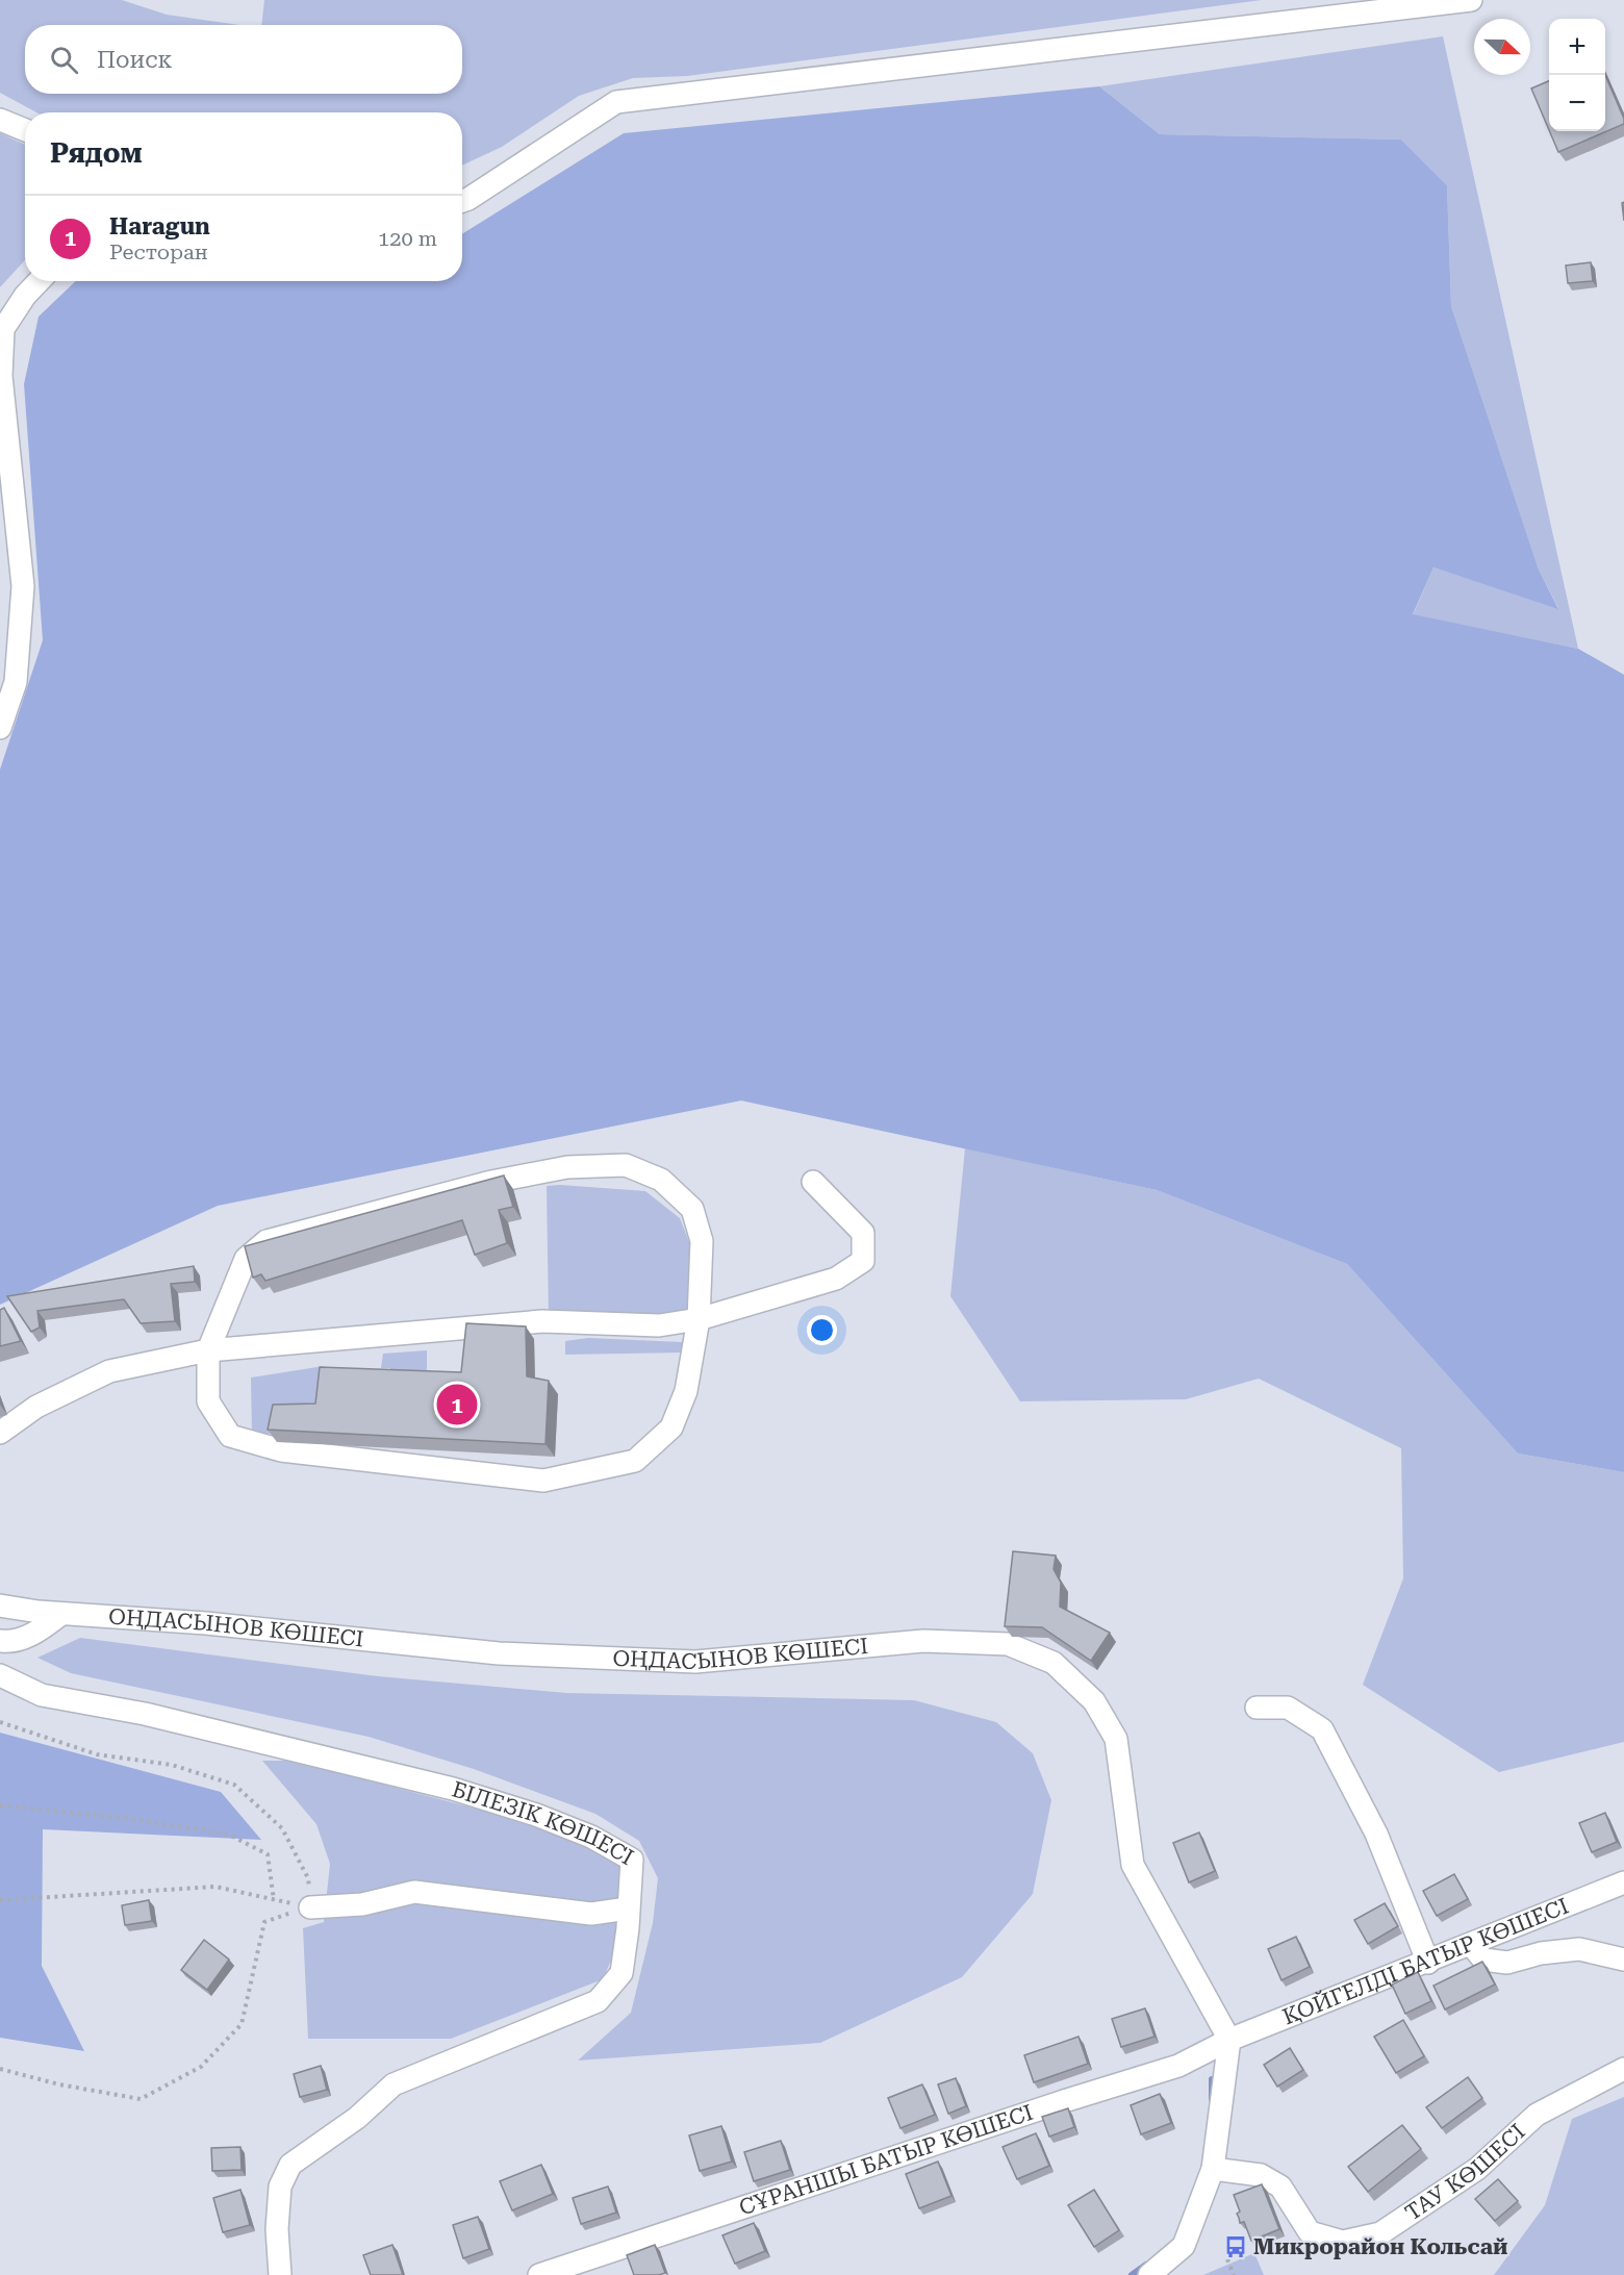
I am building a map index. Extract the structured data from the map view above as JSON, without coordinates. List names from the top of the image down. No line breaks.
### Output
{"streets":{"street":["ОҢДАСЫНОВ КӨШЕСІ","БІЛЕЗІК КӨШЕСІ","ҚОЙГЕЛДІ БАТЫР КӨШЕСІ","СҰРАНШЫ БАТЫР КӨШЕСІ","ТАУ КӨШЕСІ"]},"crossings":[["ОҢДАСЫНОВ КӨШЕСІ","ҚОЙГЕЛДІ БАТЫР КӨШЕСІ"],["ОҢДАСЫНОВ КӨШЕСІ","СҰРАНШЫ БАТЫР КӨШЕСІ"],["ҚОЙГЕЛДІ БАТЫР КӨШЕСІ","СҰРАНШЫ БАТЫР КӨШЕСІ"]],"places":{"bus stop":["Микрорайон Кольсай"]},"north":"right","page":{"map_buttons":["+","−"],"search":"Поиск","heading":"Рядом","list":[{"mark":"1","name":"Haragun","note":"Ресторан","value":"120 m"}],"pins":"1"}}
